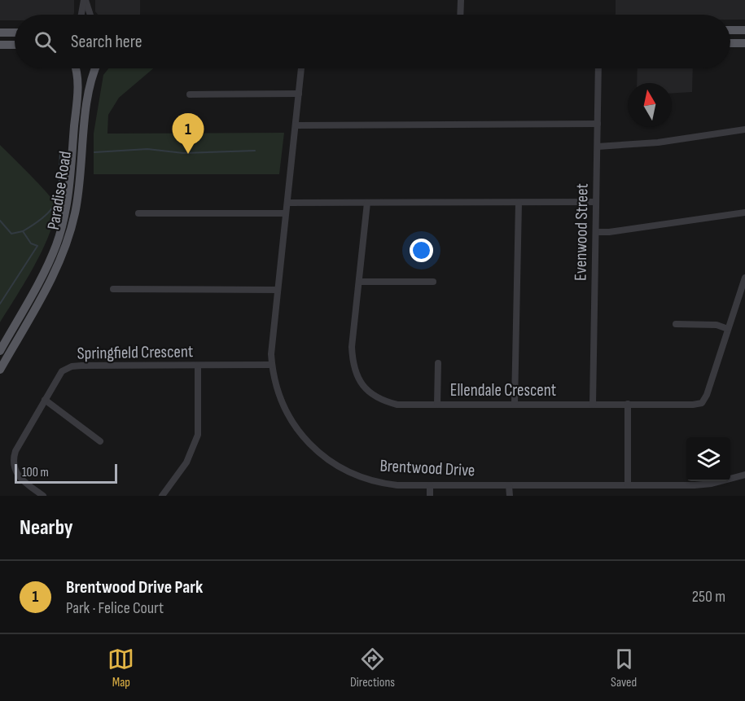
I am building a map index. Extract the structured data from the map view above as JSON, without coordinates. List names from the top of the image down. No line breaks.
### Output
{"streets":{"main road":["Paradise Road"],"street":["Evenwood Street","Springfield Crescent","Ellendale Crescent","Brentwood Drive"]},"crossings":[["Evenwood Street","Ellendale Crescent"],["Springfield Crescent","Brentwood Drive"]],"scale_bar":"100 m","north":"top","page":{"search":"Search here","pins":"1","scale":"100 m","heading":"Nearby","list":[{"mark":"1","name":"Brentwood Drive Park","note":"Park · Felice Court","value":"250 m"}],"nav":["Map","Directions","Saved"]}}
